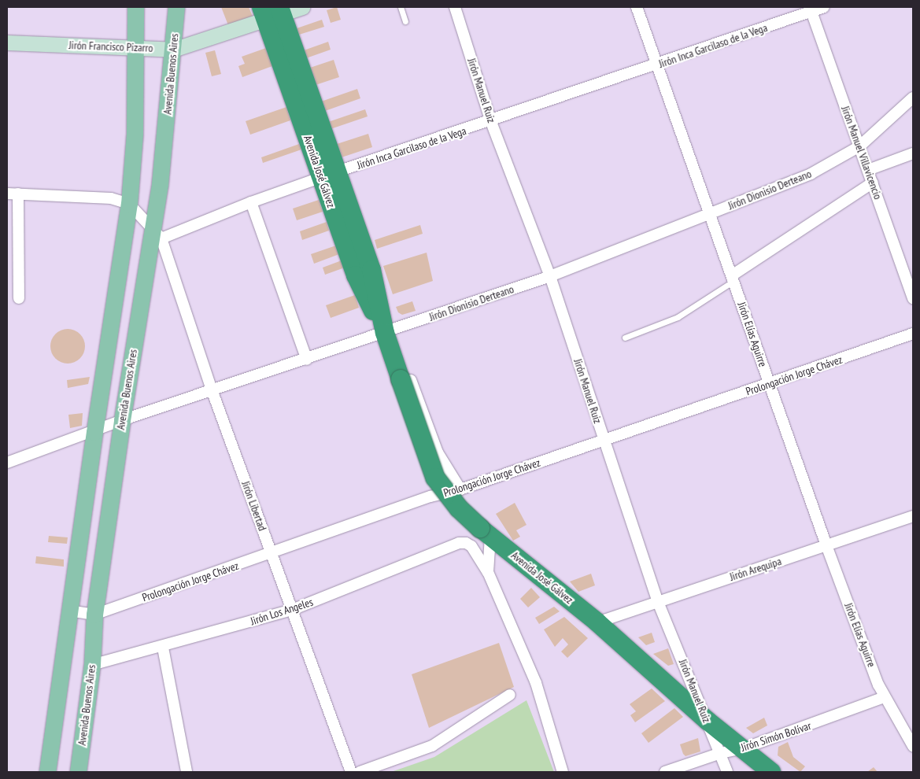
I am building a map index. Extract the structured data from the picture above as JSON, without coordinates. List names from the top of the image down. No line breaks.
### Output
{"streets":{"highway":["Avenida José Gálvez"],"main road":["Avenida Buenos Aires"],"street":["Jirón Inca Garcilaso de la Vega","Jirón Francisco Pizarro","Jirón Manuel Ruiz","Jirón Manuel Villavicencio","Jirón Dionisio Derteano","Jirón Elías Aguirre","Prolongación Jorge Chávez","Jirón Libertad","Jirón Arequipa","Jirón Los Angeles","Jirón Simón Bolívar"]},"crossings":[["Jirón Inca Garcilaso de la Vega","Avenida Buenos Aires"],["Jirón Inca Garcilaso de la Vega","Jirón Manuel Ruiz"],["Jirón Inca Garcilaso de la Vega","Jirón Manuel Villavicencio"],["Jirón Inca Garcilaso de la Vega","Avenida José Gálvez"],["Jirón Inca Garcilaso de la Vega","Jirón Elías Aguirre"],["Jirón Inca Garcilaso de la Vega","Jirón Libertad"],["Jirón Francisco Pizarro","Avenida Buenos Aires"],["Jirón Francisco Pizarro","Avenida José Gálvez"],["Avenida Buenos Aires","Jirón Dionisio Derteano"],["Avenida Buenos Aires","Prolongación Jorge Chávez"],["Avenida Buenos Aires","Jirón Libertad"],["Avenida Buenos Aires","Jirón Los Angeles"],["Jirón Manuel Ruiz","Avenida José Gálvez"],["Jirón Manuel Ruiz","Jirón Dionisio Derteano"],["Jirón Manuel Ruiz","Prolongación Jorge Chávez"],["Jirón Manuel Ruiz","Jirón Arequipa"],["Jirón Manuel Ruiz","Jirón Simón Bolívar"],["Jirón Manuel Villavicencio","Jirón Dionisio Derteano"],["Avenida José Gálvez","Jirón Dionisio Derteano"],["Avenida José Gálvez","Jirón Arequipa"],["Avenida José Gálvez","Jirón Simón Bolívar"],["Jirón Dionisio Derteano","Jirón Elías Aguirre"],["Jirón Dionisio Derteano","Jirón Libertad"],["Jirón Elías Aguirre","Prolongación Jorge Chávez"],["Jirón Elías Aguirre","Jirón Arequipa"],["Jirón Elías Aguirre","Jirón Simón Bolívar"],["Prolongación Jorge Chávez","Jirón Libertad"],["Jirón Libertad","Jirón Los Angeles"]]}
